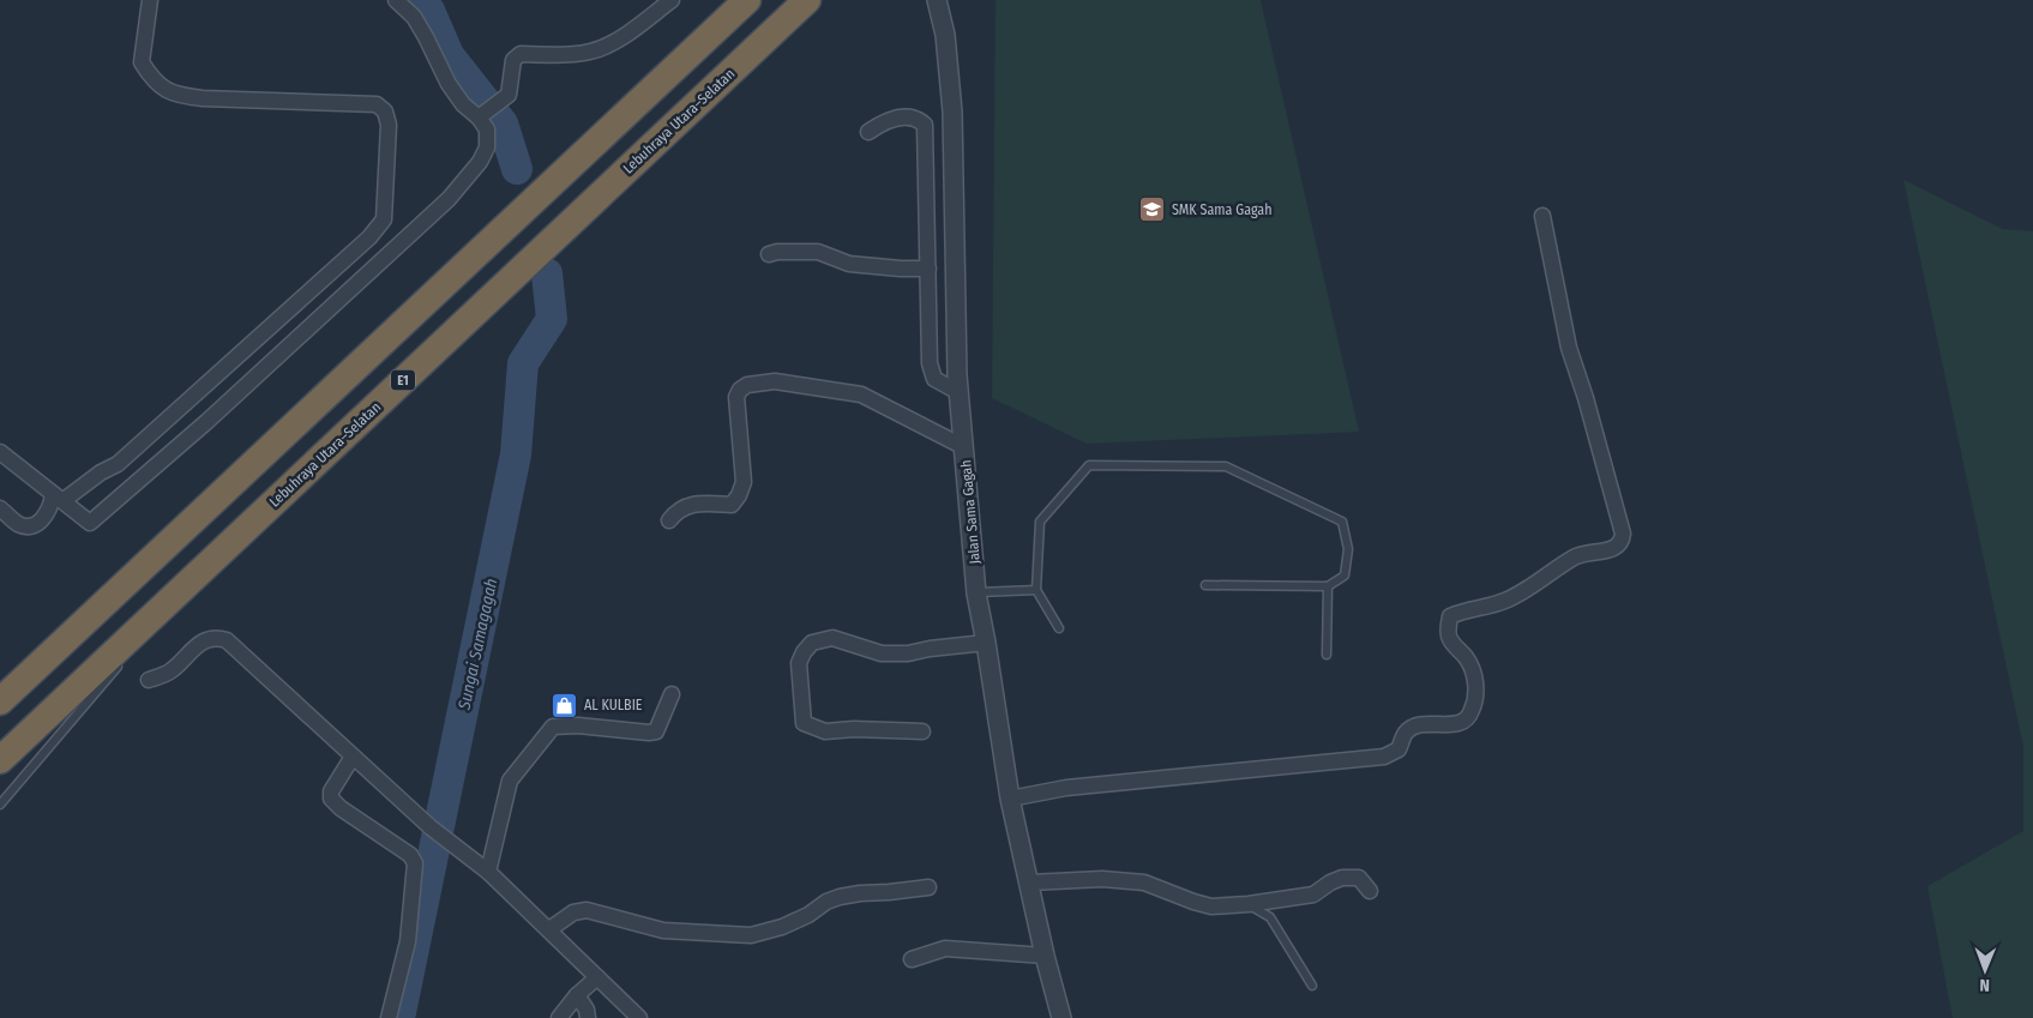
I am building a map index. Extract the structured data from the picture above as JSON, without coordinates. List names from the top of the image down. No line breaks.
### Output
{"streets":{"highway":["Lebuhraya Utara–Selatan","E1"],"street":["Jalan Sama Gagah"]},"water":["Sungai Samagagah"],"places":{"school or university":["SMK Sama Gagah"],"shop":["AL KULBIE"]},"north":"bottom"}
